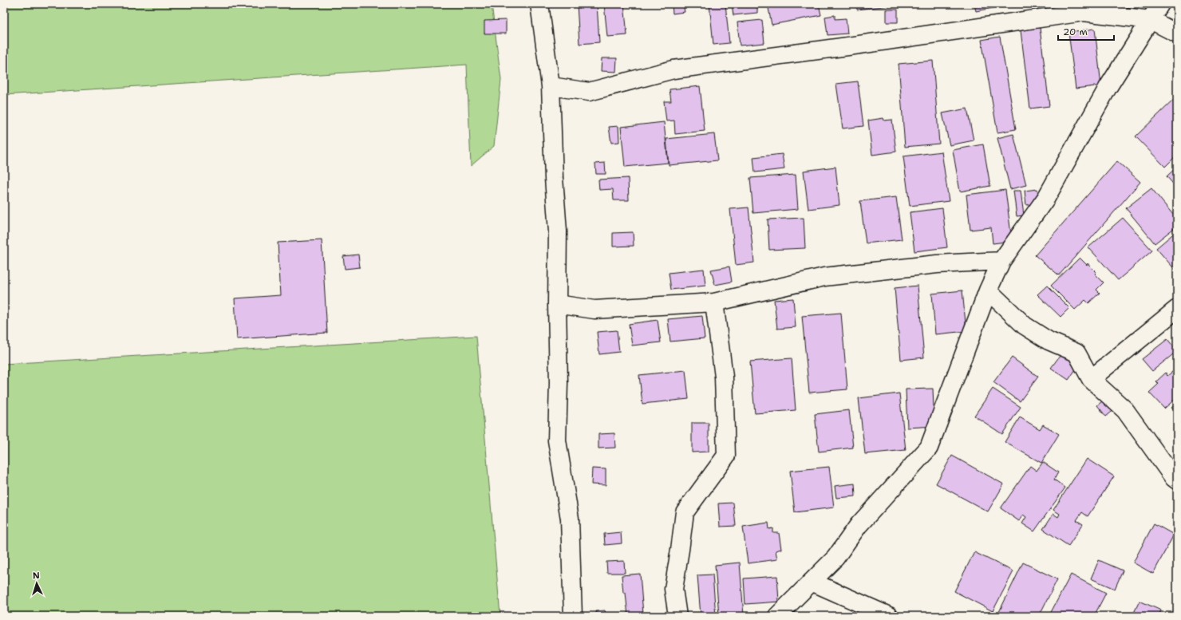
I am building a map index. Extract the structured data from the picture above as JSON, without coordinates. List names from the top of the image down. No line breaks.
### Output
{"scale_bar":"20 m","north":"top"}
